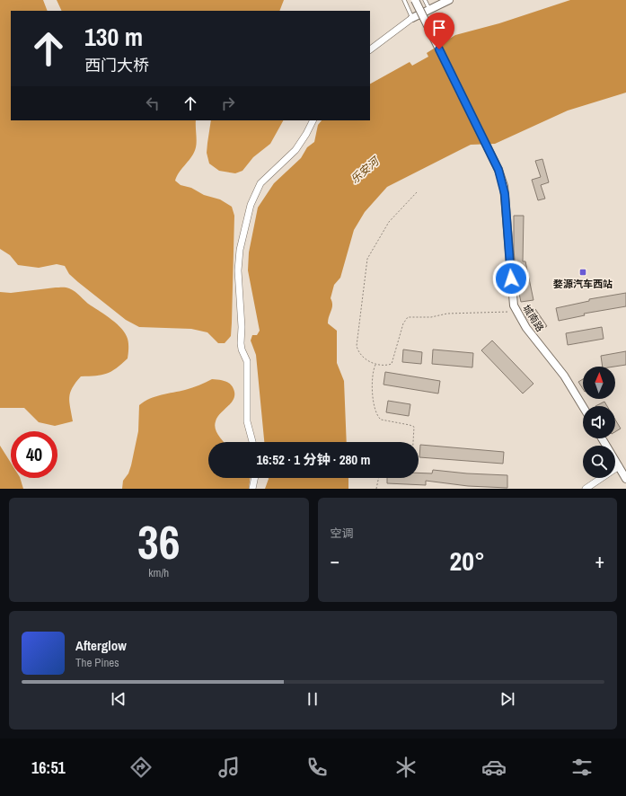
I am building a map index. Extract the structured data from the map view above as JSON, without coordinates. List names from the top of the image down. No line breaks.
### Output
{"streets":{"street":["城南路"]},"water":["乐安河"],"places":{"transit":["婺源汽车西站"]},"north":"top","page":{"turn":["130 m","西门大桥"],"limit":"40","trip":"16:52 · 1 分钟 · 280 m","tile":[["36","km/h"],"空调"],"heat":["−","20°","+"],"song":["Afterglow","The Pines"],"tabs":"16:51"}}
